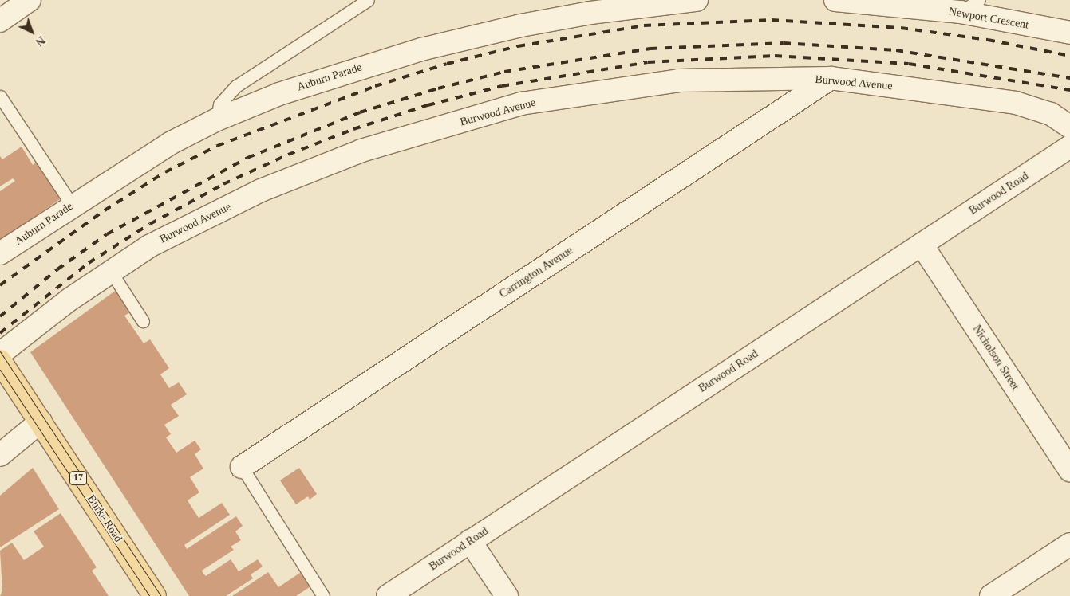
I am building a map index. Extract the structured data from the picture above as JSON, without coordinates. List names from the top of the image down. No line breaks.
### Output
{"streets":{"main road":["17","Burke Road"],"street":["Newport Crescent","Auburn Parade","Burwood Avenue","Burwood Road","Carrington Avenue","Nicholson Street"]},"crossings":[["Burwood Avenue","Carrington Avenue"],["Burwood Road","Nicholson Street"]],"north":"bottom right"}
